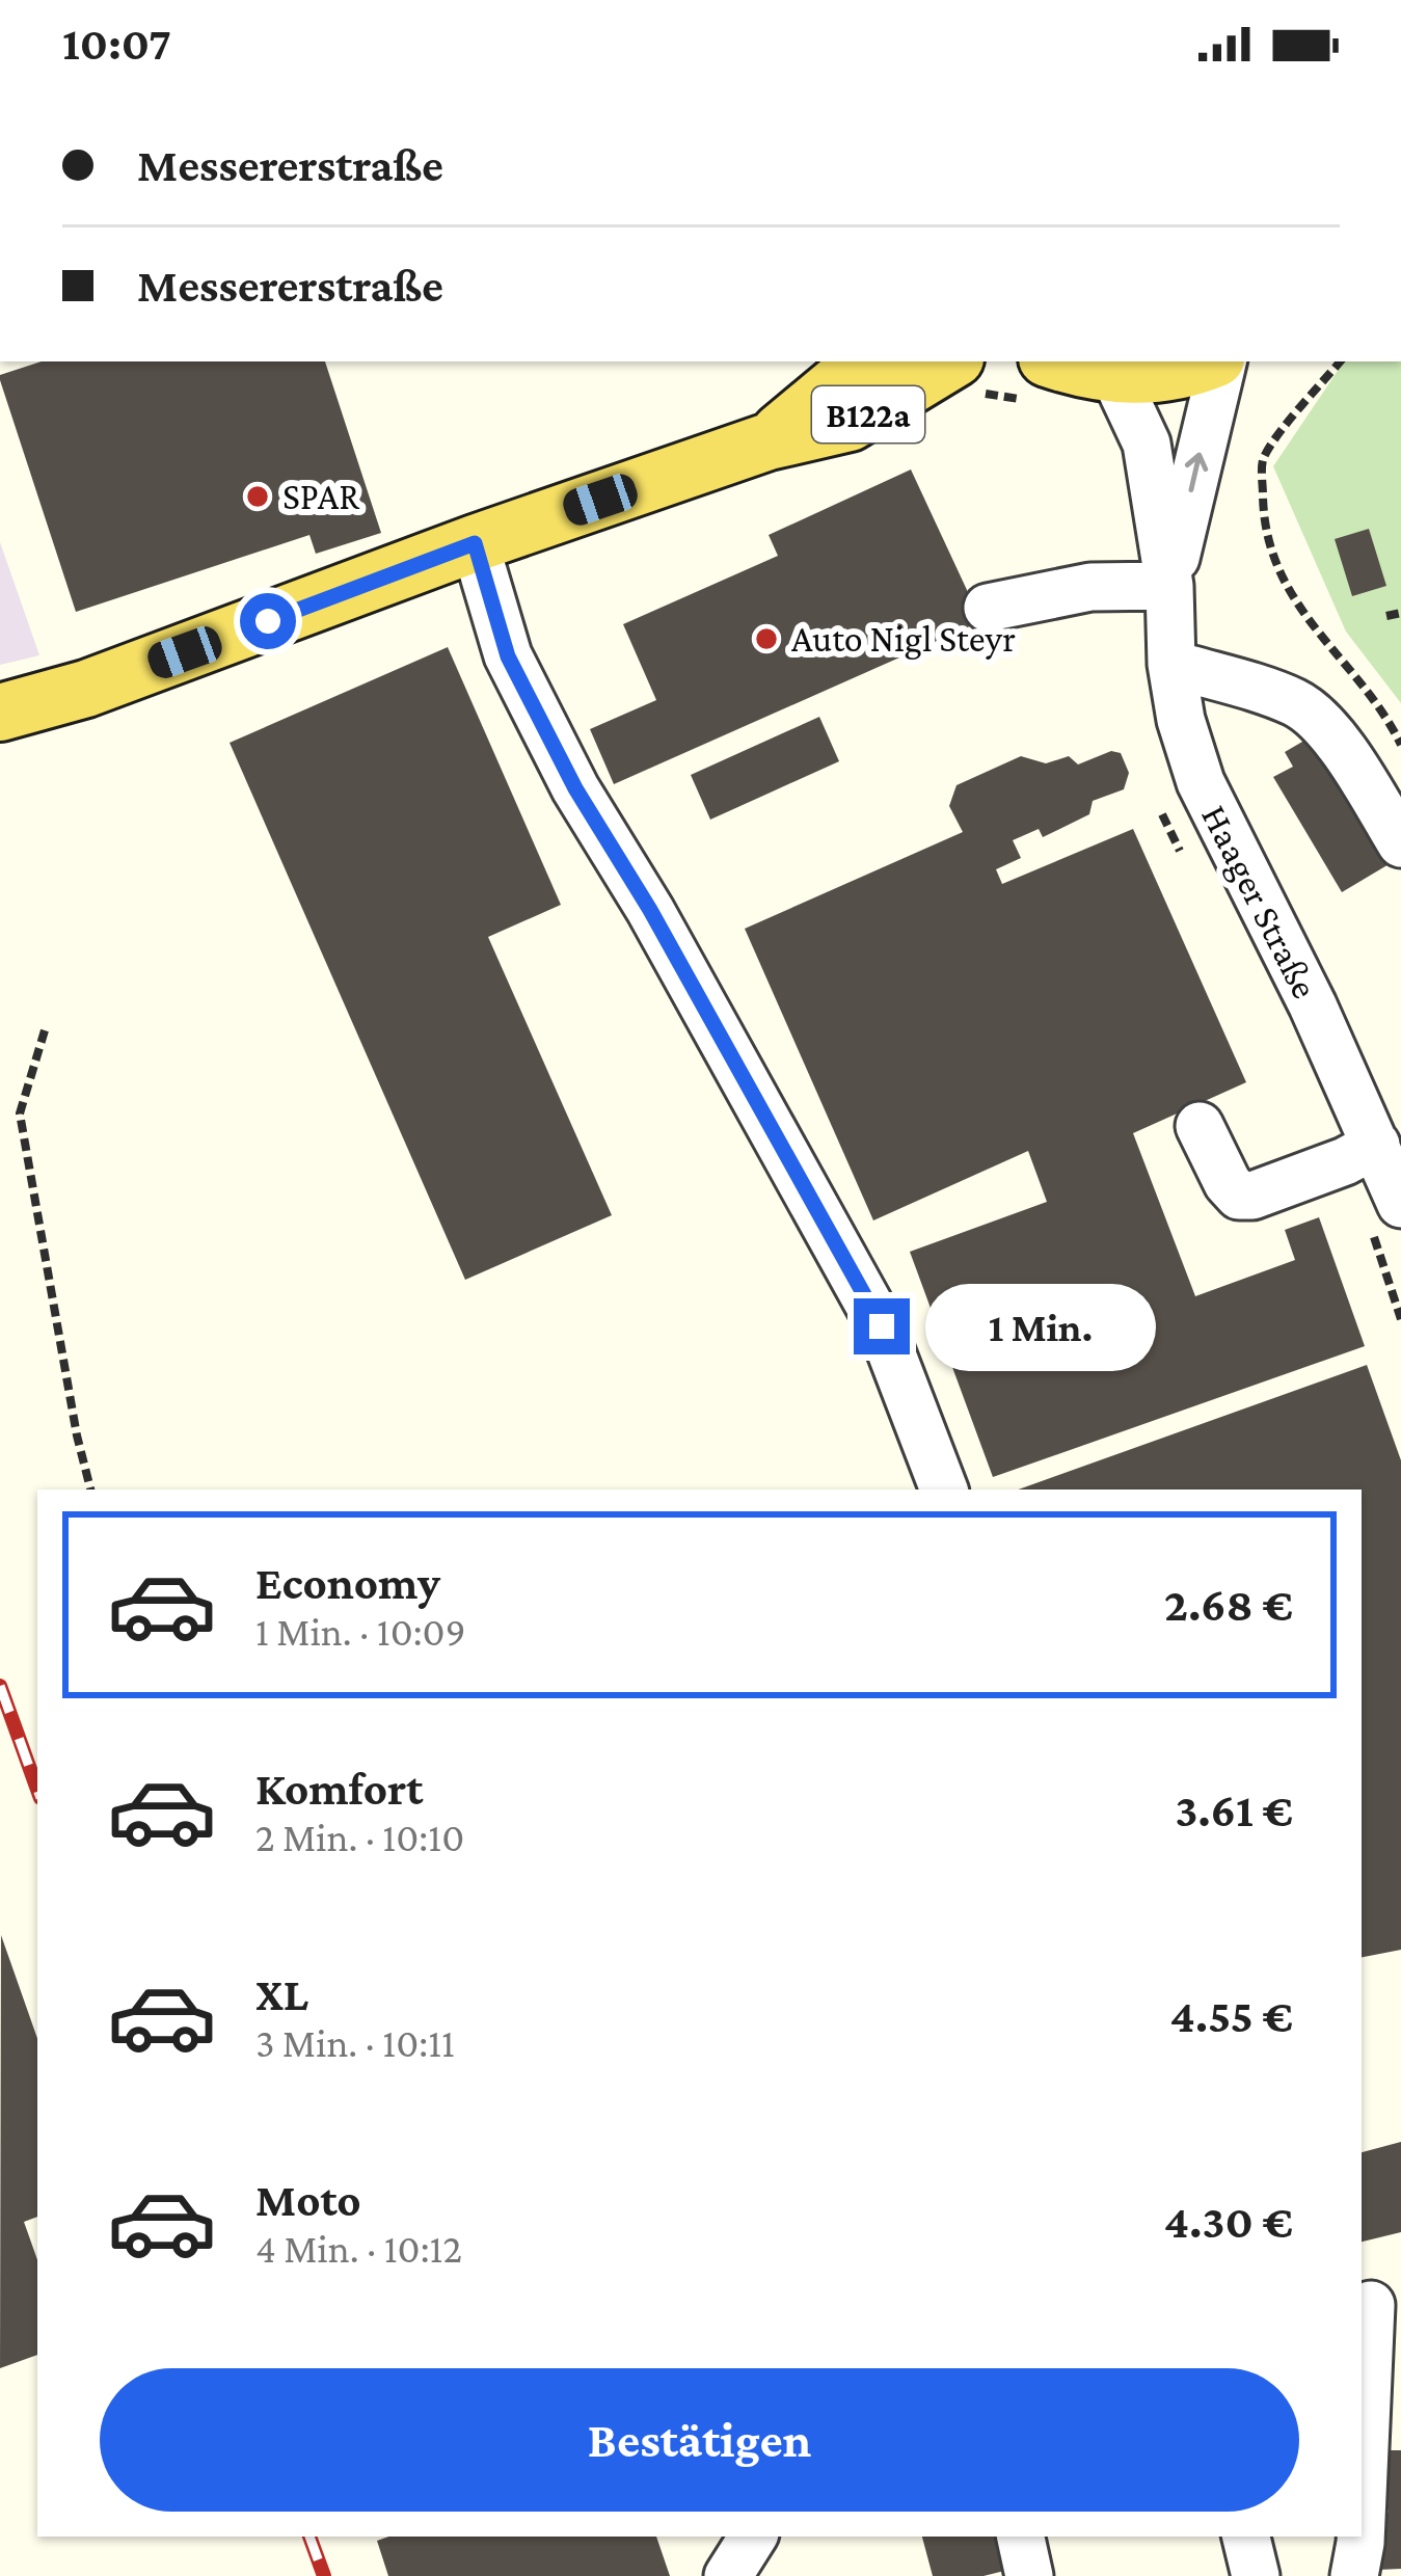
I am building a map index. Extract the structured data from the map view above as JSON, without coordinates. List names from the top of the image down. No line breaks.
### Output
{"streets":{"main road":["B122a"],"street":["Haager Straße"]},"places":["SPAR","Auto Nigl Steyr"],"page":{"status":"10:07","banner":["Messererstraße","Messererstraße"],"bubble":"1 Min.","list":[{"name":"Economy","note":"1 Min. · 10:09","value":"2.68 €"},{"name":"Komfort","note":"2 Min. · 10:10","value":"3.61 €"},{"name":"XL","note":"3 Min. · 10:11","value":"4.55 €"},{"name":"Moto","note":"4 Min. · 10:12","value":"4.30 €"}],"buttons":"Bestätigen"}}
